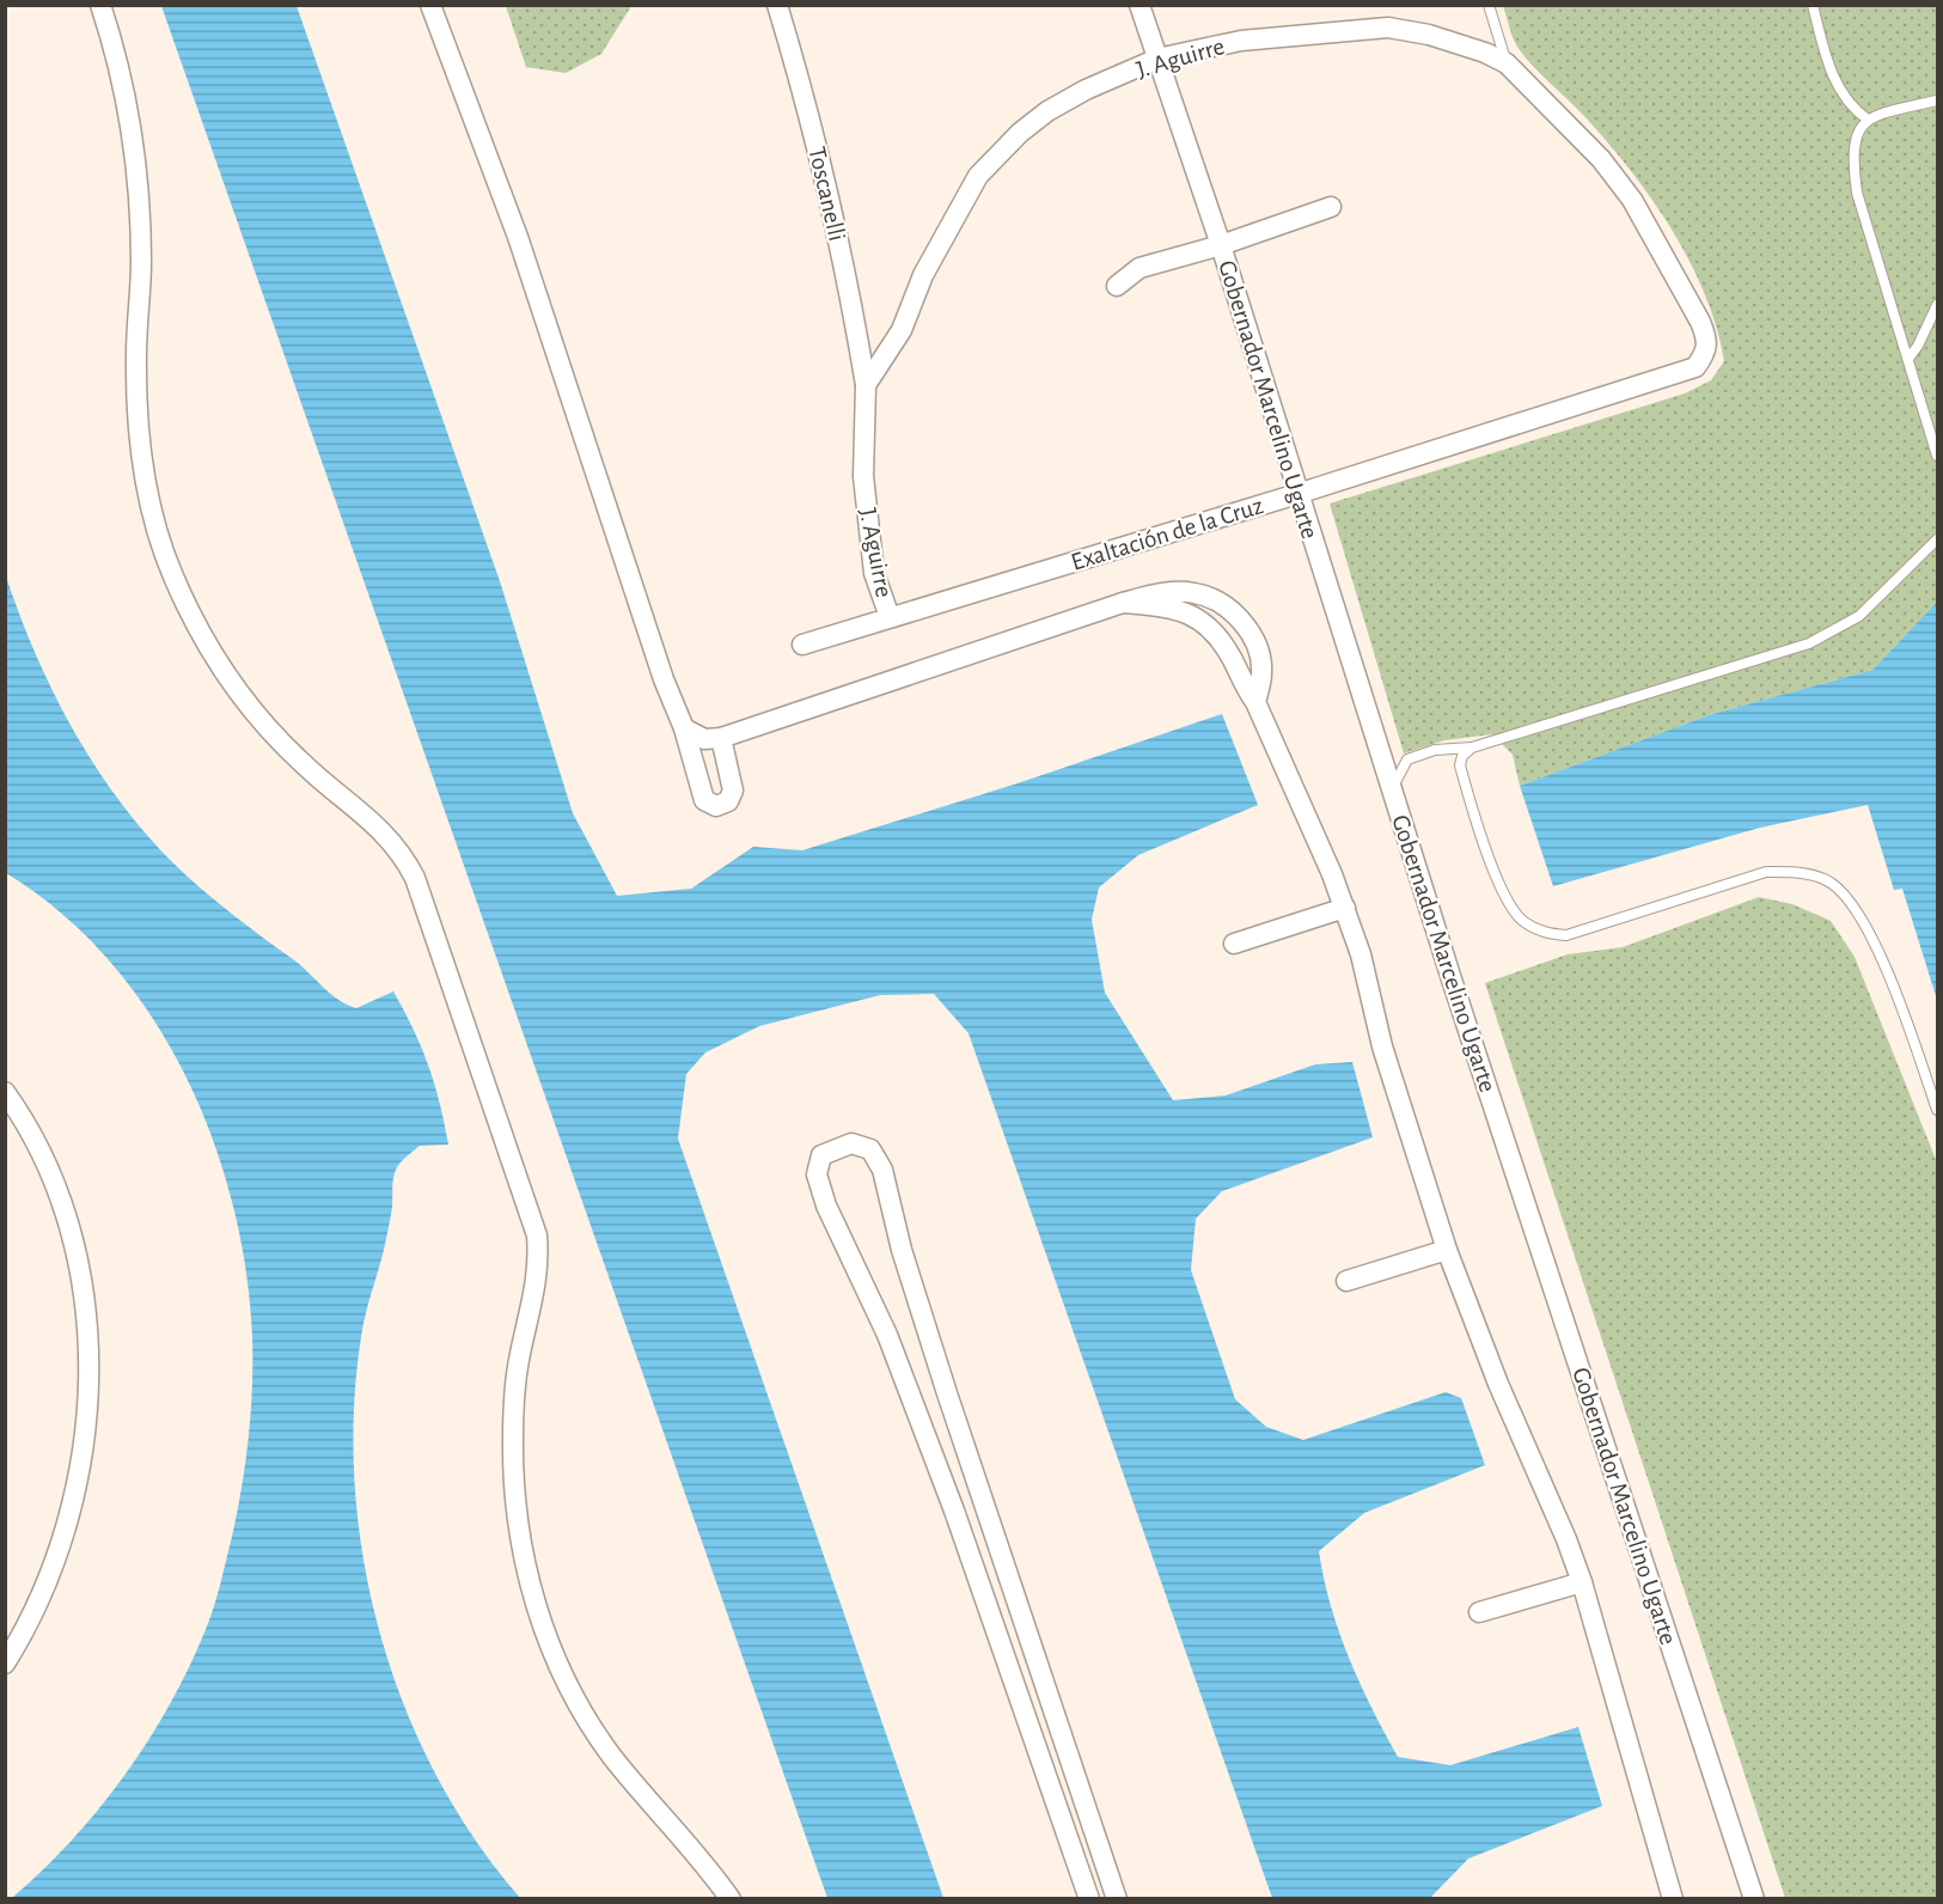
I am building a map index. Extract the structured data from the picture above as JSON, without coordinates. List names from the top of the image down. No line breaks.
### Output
{"streets":{"street":["J. Aguirre","Toscanelli","Gobernador Marcelino Ugarte","Exaltación de la Cruz"]},"crossings":[["J. Aguirre","Toscanelli"],["J. Aguirre","Gobernador Marcelino Ugarte"],["J. Aguirre","Exaltación de la Cruz"],["Gobernador Marcelino Ugarte","Exaltación de la Cruz"]]}
